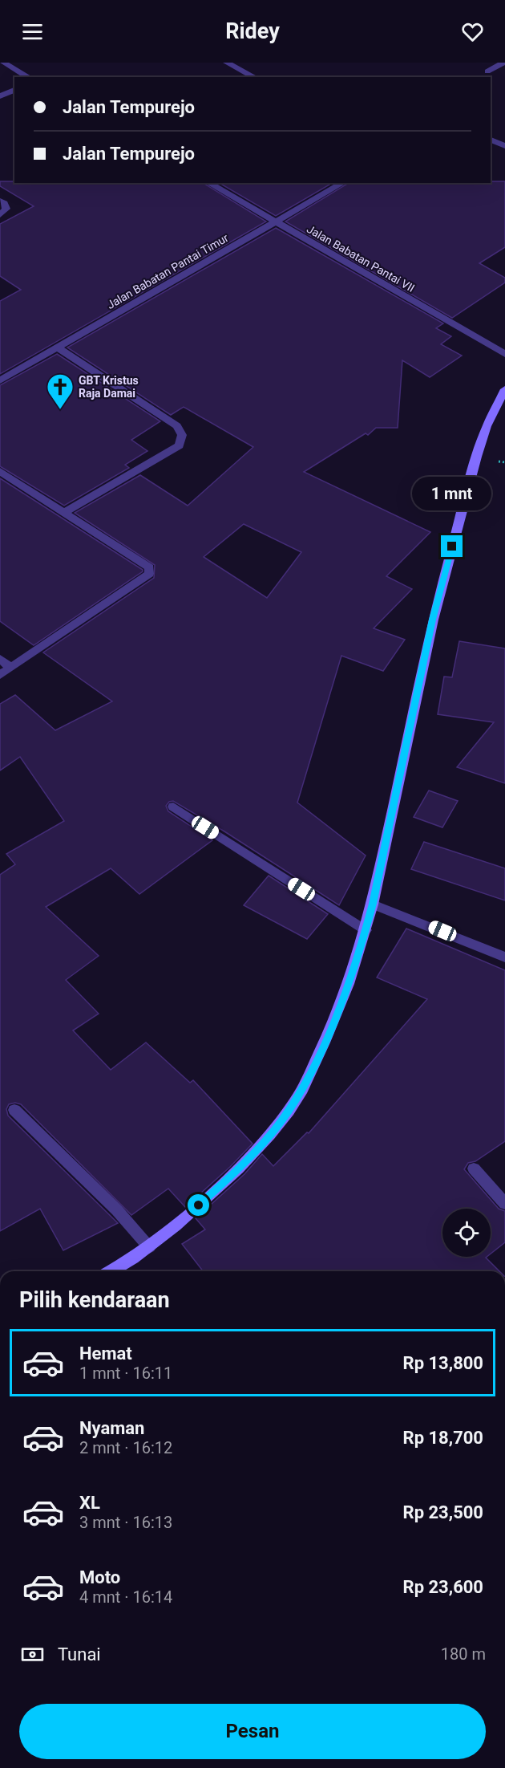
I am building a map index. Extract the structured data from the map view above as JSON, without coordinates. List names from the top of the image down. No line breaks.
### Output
{"streets":{"street":["Jalan Babatan Pantai VII","Jalan Babatan Pantai Timur"]},"crossings":[["Jalan Babatan Pantai VII","Jalan Babatan Pantai Timur"]],"places":{"church":["GBT Kristus Raja Damai"]},"page":{"header":"Ridey","banner":["Jalan Tempurejo","Jalan Tempurejo"],"bubble":"1 mnt","heading":"Pilih kendaraan","list":[{"name":"Hemat","note":"1 mnt · 16:11","value":"Rp 13,800"},{"name":"Nyaman","note":"2 mnt · 16:12","value":"Rp 18,700"},{"name":"XL","note":"3 mnt · 16:13","value":"Rp 23,500"},{"name":"Moto","note":"4 mnt · 16:14","value":"Rp 23,600"}],"pay":["Tunai","180 m"],"buttons":"Pesan"}}
